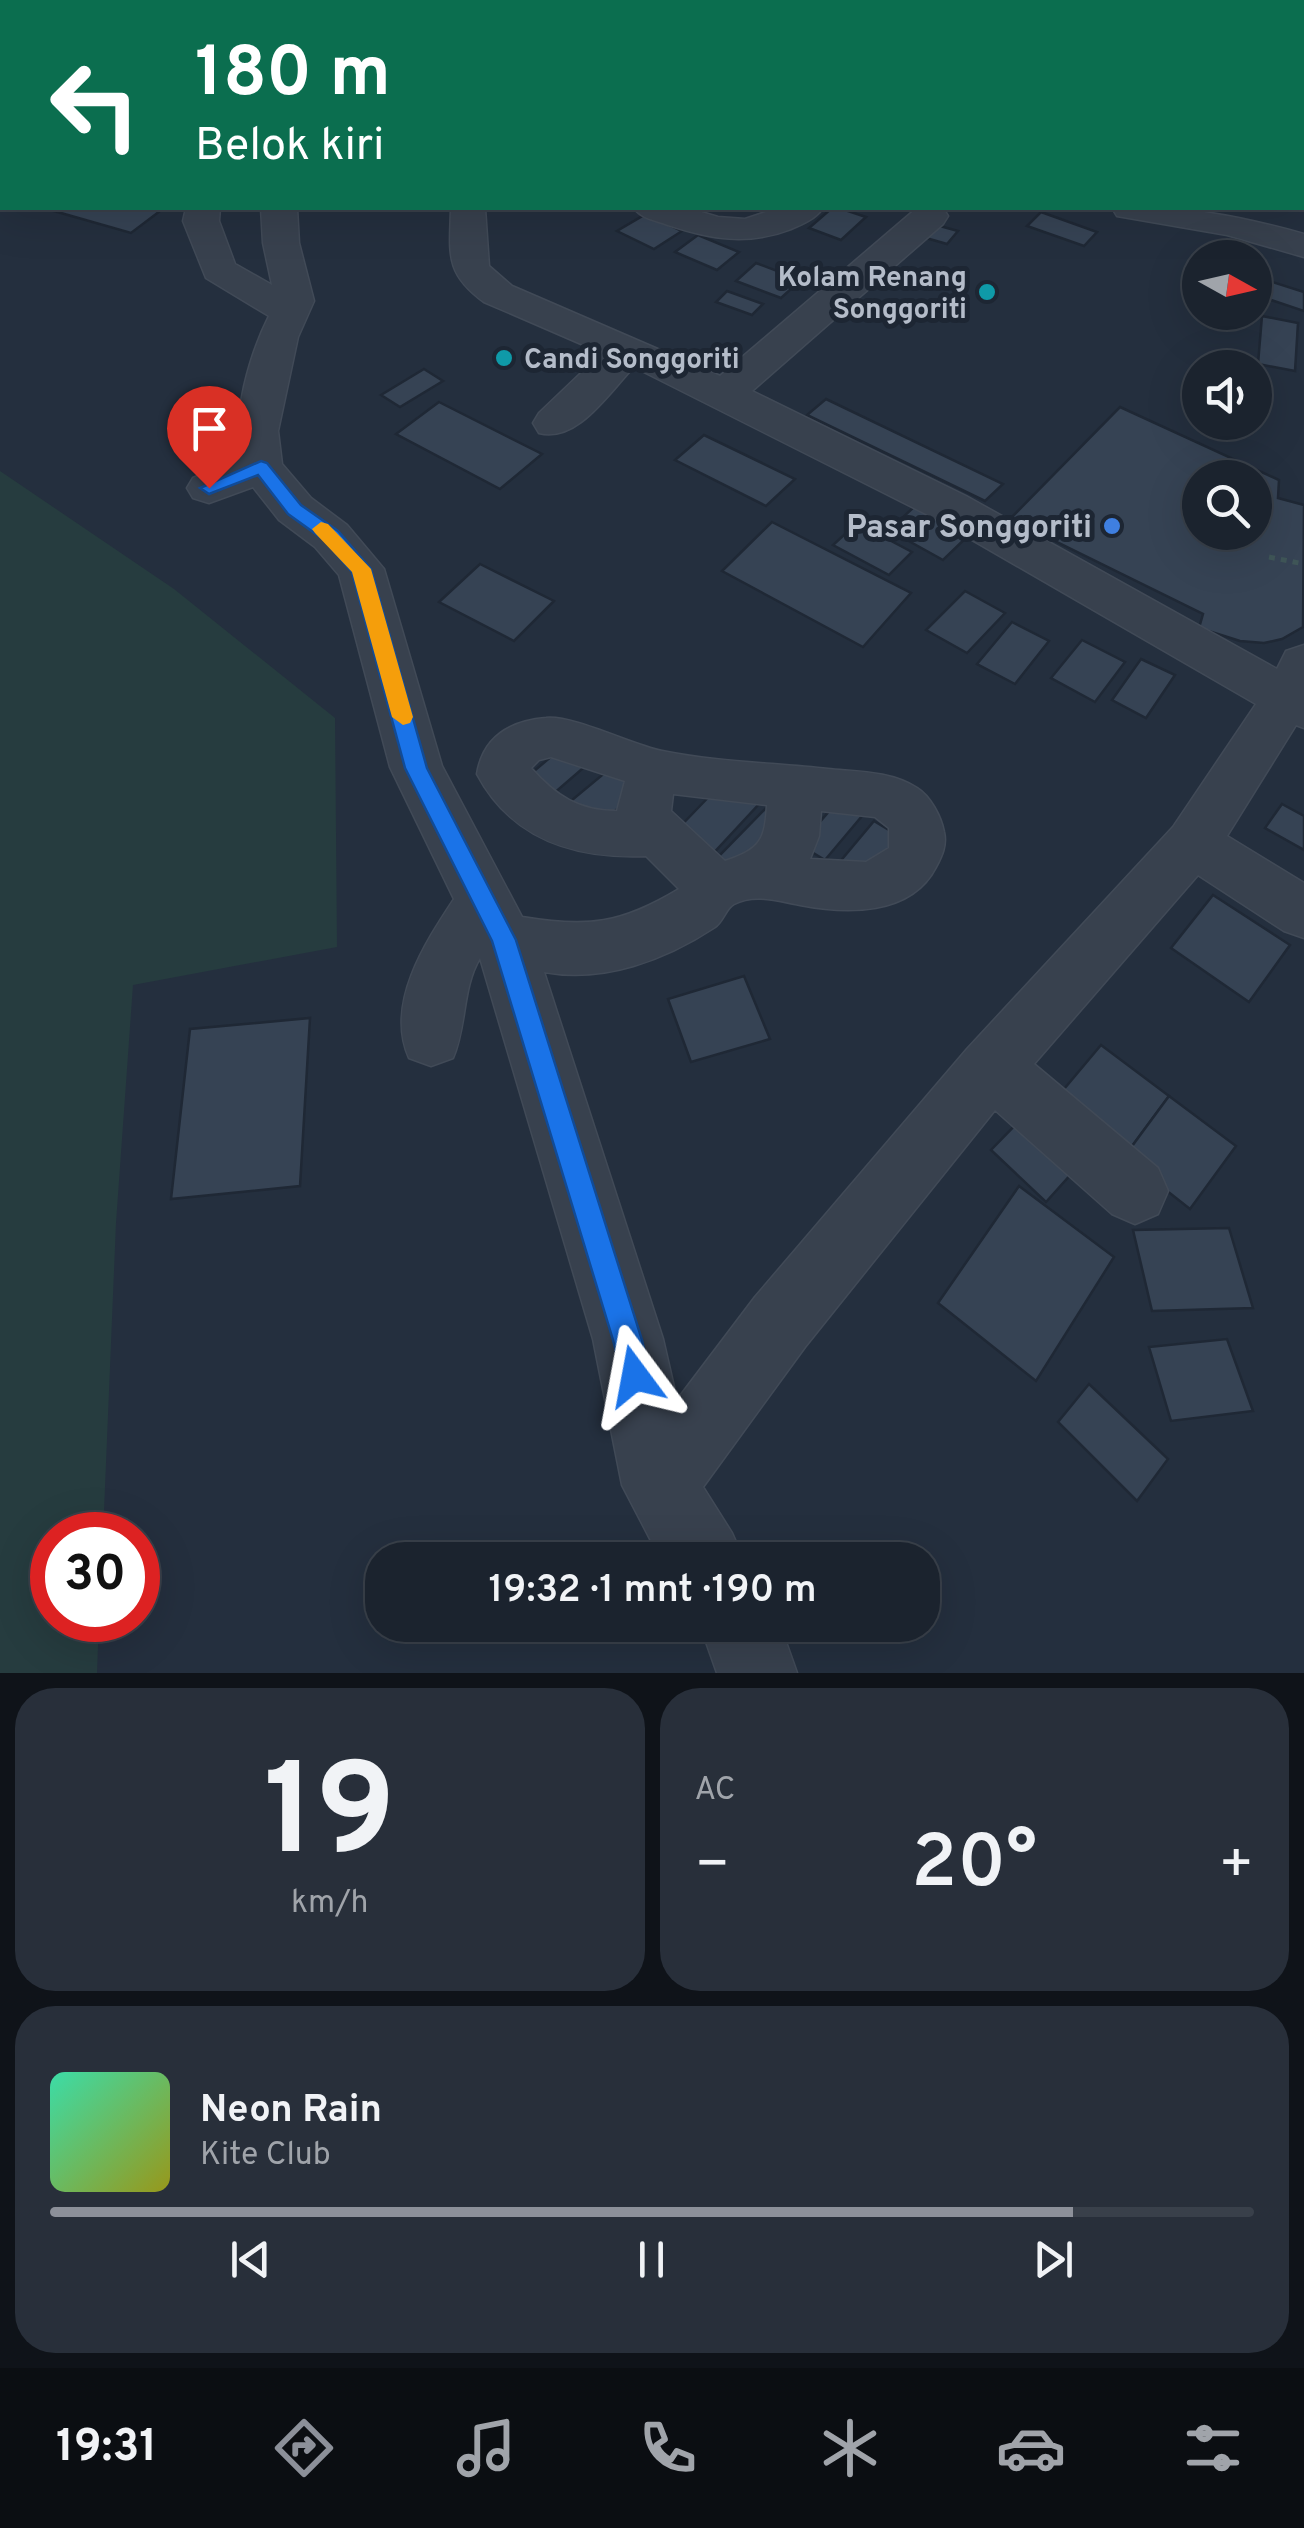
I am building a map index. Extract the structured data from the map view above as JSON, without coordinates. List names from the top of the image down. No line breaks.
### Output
{"places":["Kolam Renang Songgoriti","Candi Songgoriti","Pasar Songgoriti"],"north":"right","page":{"turn":["180 m","Belok kiri"],"limit":"30","trip":"19:32 · 1 mnt · 190 m","tile":[["19","km/h"],"AC"],"heat":["−","20°","+"],"song":["Neon Rain","Kite Club"],"tabs":"19:31"}}
